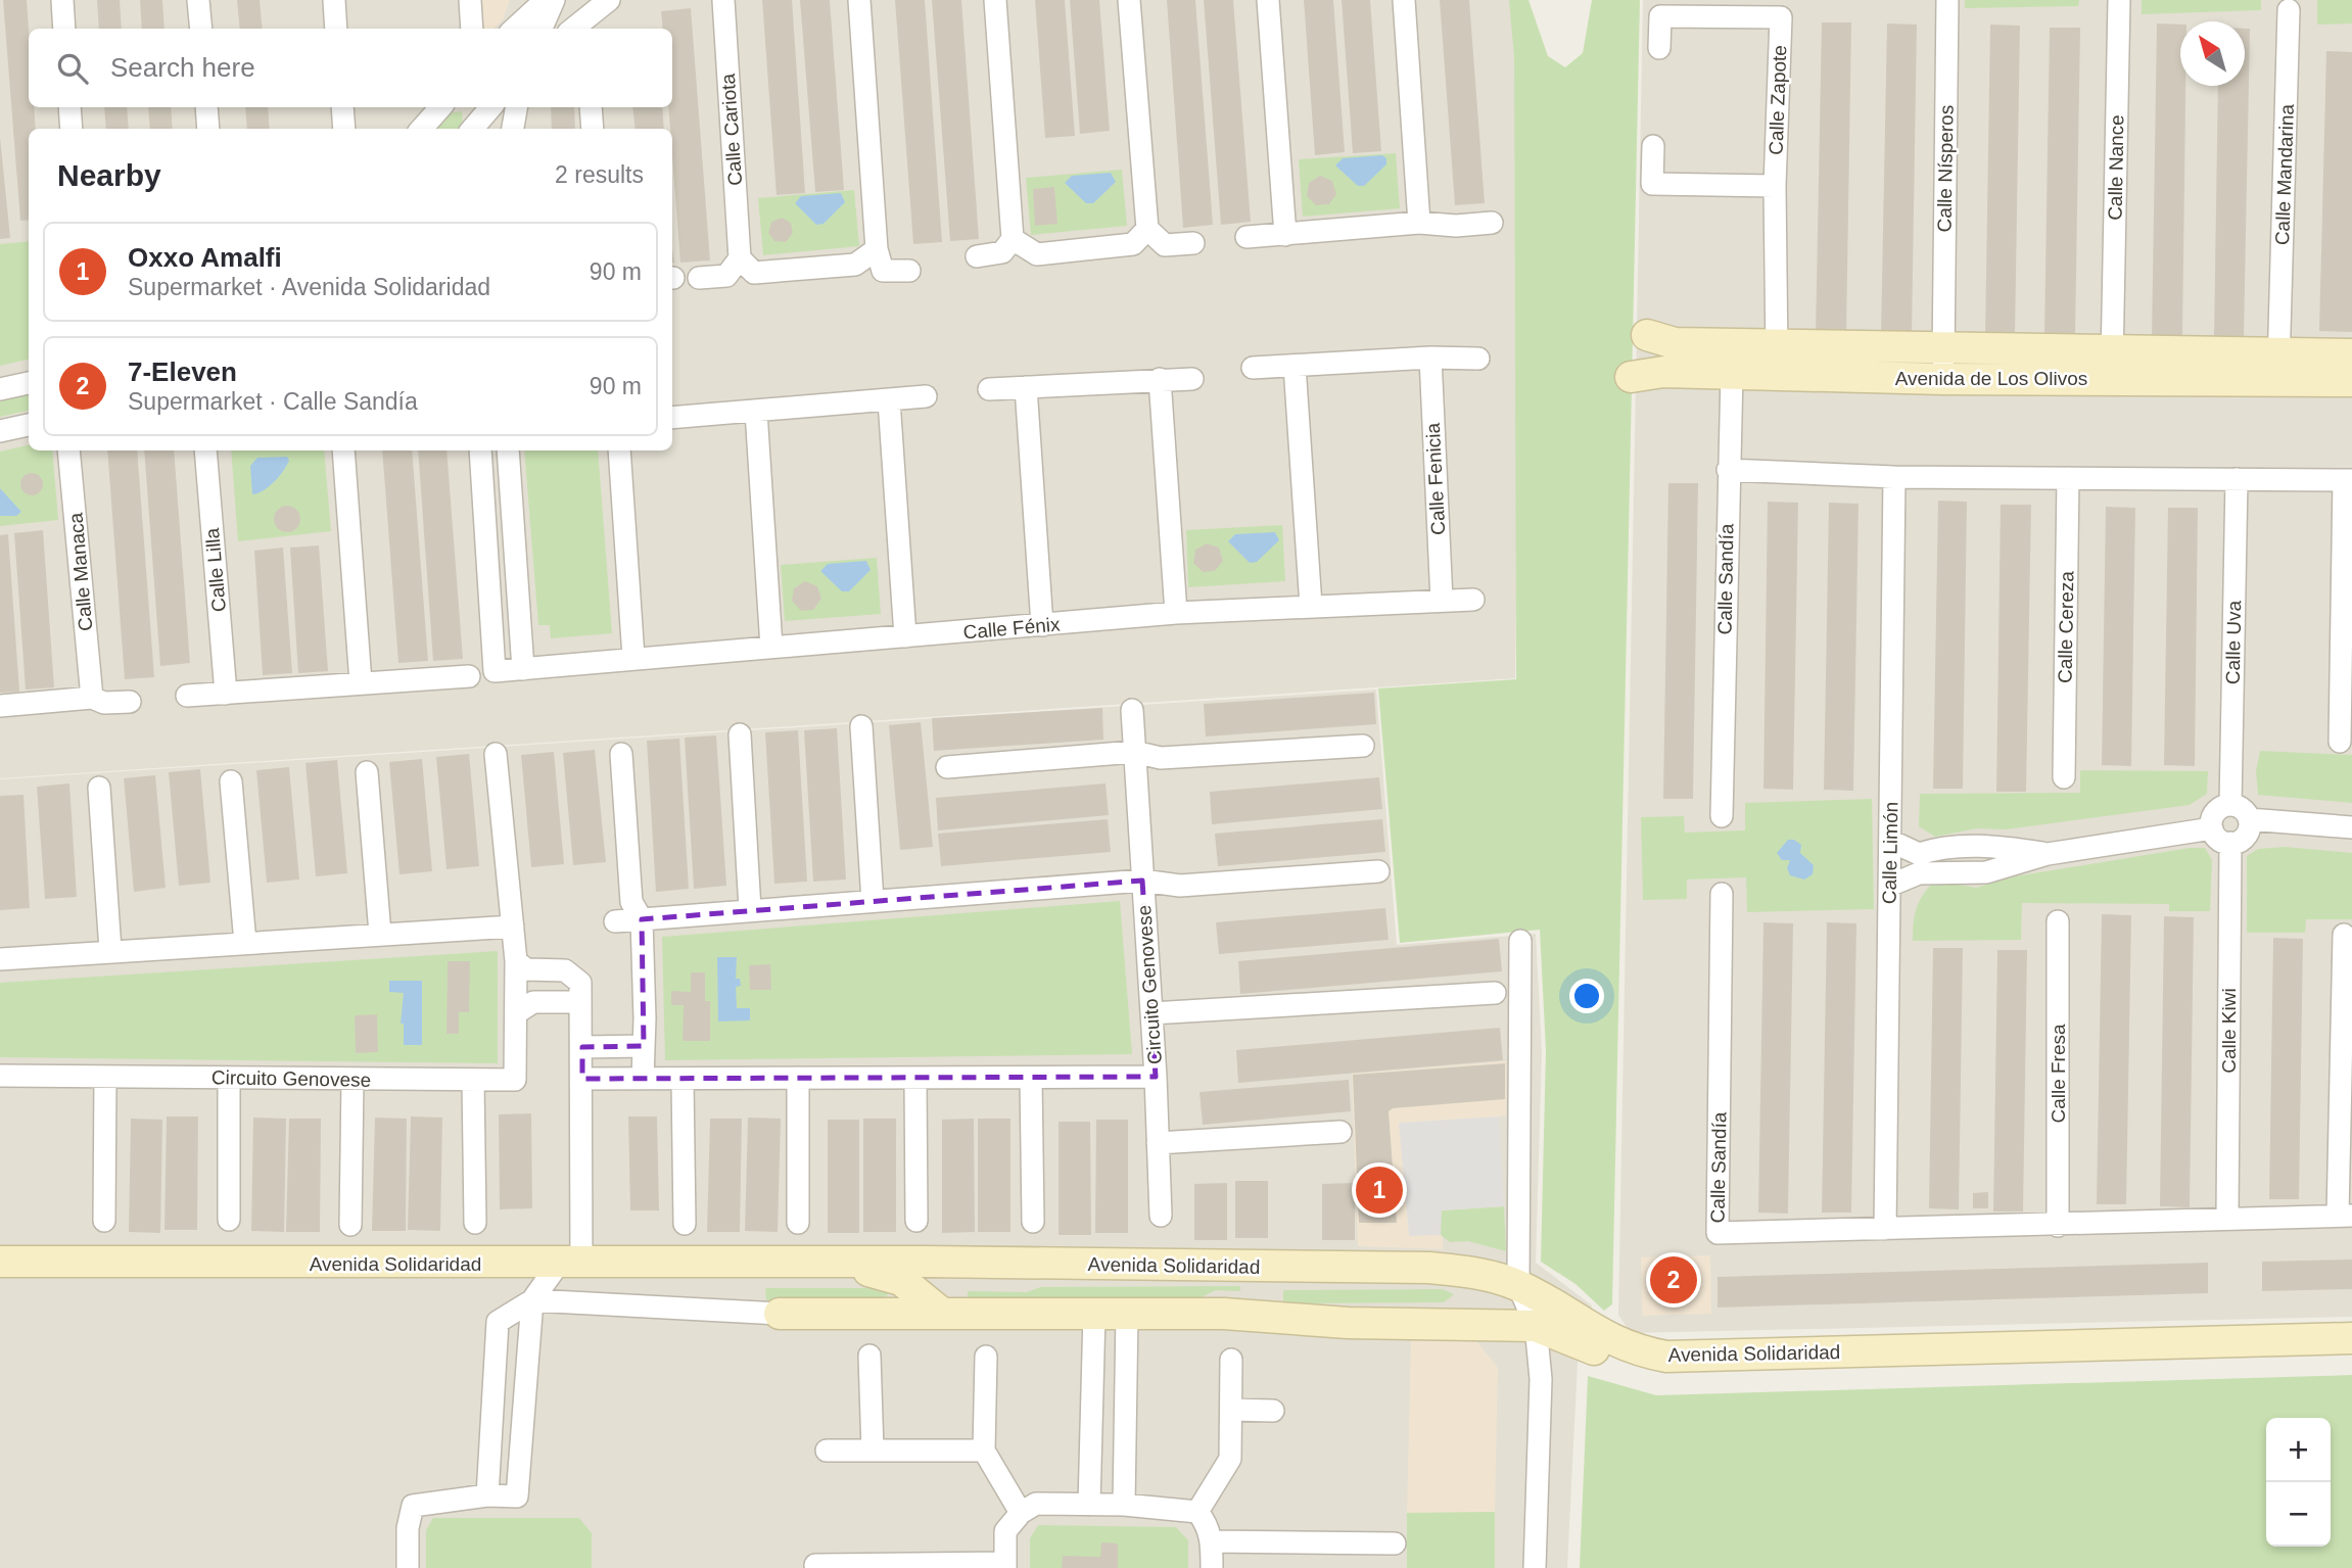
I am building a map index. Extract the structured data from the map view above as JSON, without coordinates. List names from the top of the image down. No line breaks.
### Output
{"streets":{"main road":["Avenida de Los Olivos","Avenida Solidaridad"],"street":["Calle Zapote","Calle Cariota","Calle Nance","Calle Nísperos","Calle Mandarina","Calle Fenicia","Calle Lilla","Calle Manaca","Calle Sandía","Calle Cereza","Calle Fénix","Calle Uva","Calle Limón","Circuito Genovese","Calle Kiwi","Calle Fresa"]},"crossings":[["Calle Zapote","Avenida de Los Olivos"],["Calle Nance","Avenida de Los Olivos"],["Calle Nísperos","Avenida de Los Olivos"],["Calle Mandarina","Avenida de Los Olivos"],["Avenida de Los Olivos","Calle Sandía"],["Calle Fenicia","Calle Fénix"],["Calle Sandía","Calle Limón"],["Calle Sandía","Calle Fresa"],["Calle Uva","Calle Kiwi"]],"north":"top left","page":{"search":"Search here","heading":["Nearby","2 results"],"list":[{"mark":"1","name":"Oxxo Amalfi","note":"Supermarket · Avenida Solidaridad","value":"90 m"},{"mark":"2","name":"7-Eleven","note":"Supermarket · Calle Sandía","value":"90 m"}],"pins":["1","2"],"map_buttons":["+","−"]}}
